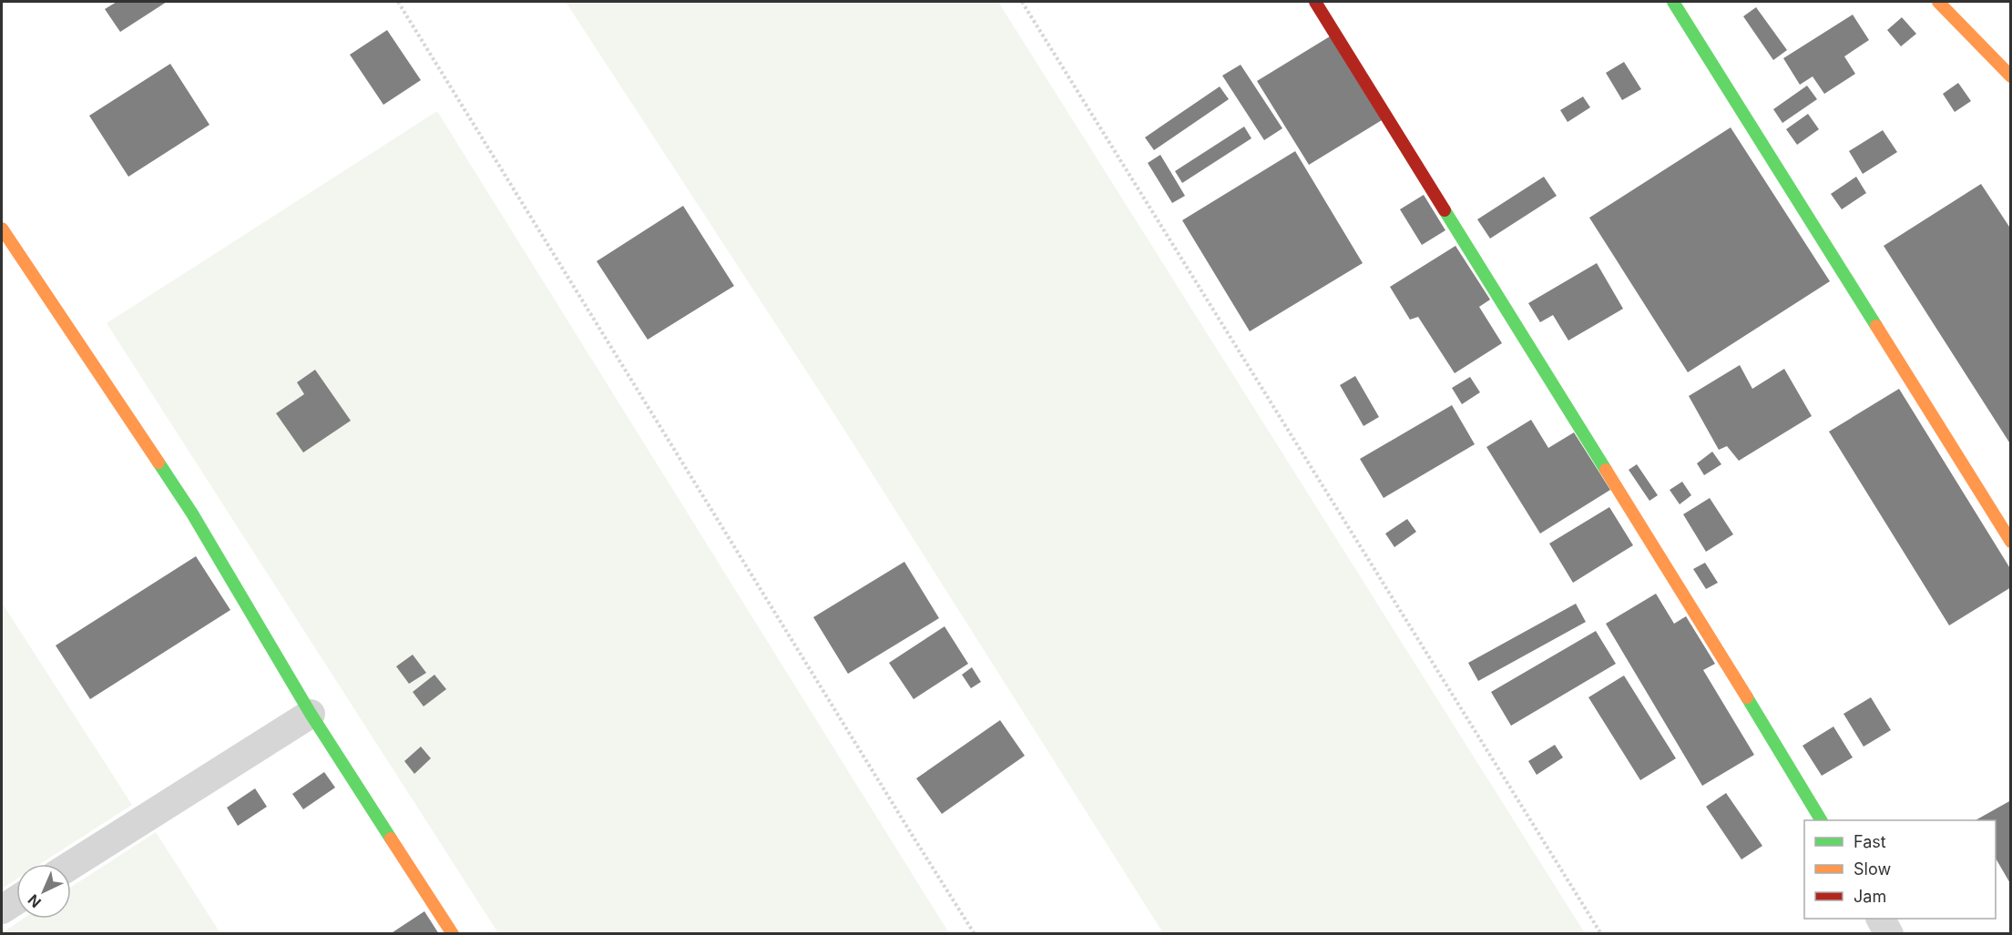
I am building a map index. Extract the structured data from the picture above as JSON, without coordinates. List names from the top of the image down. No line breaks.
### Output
{"legend":["Fast","Slow","Jam"],"north":"bottom left"}
